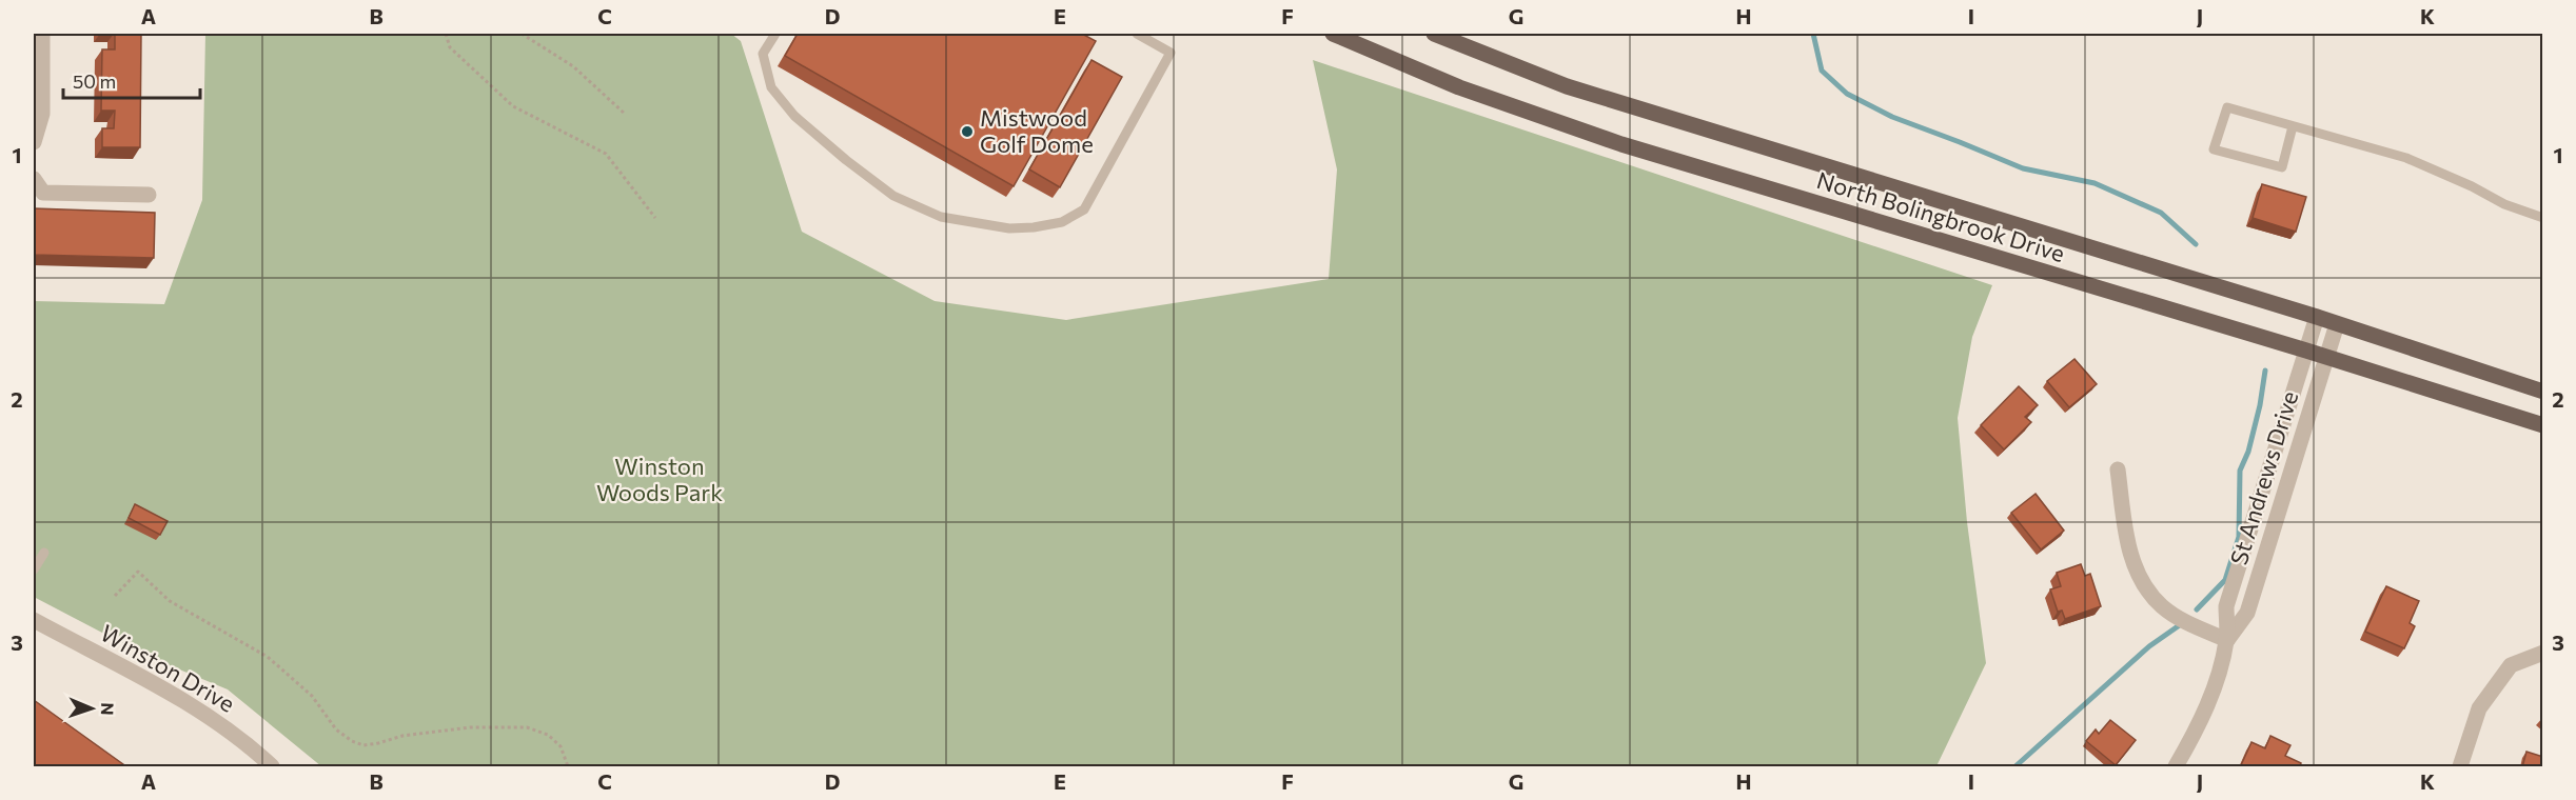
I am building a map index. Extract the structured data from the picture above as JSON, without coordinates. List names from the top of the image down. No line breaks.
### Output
{"streets":{"main road":["North Bolingbrook Drive"],"street":["St Andrews Drive","Winston Drive"]},"crossings":[["North Bolingbrook Drive","St Andrews Drive"]],"parks":["Winston Woods Park"],"places":["Mistwood Golf Dome"],"scale_bar":"50 m","north":"right","grid":{"columns":["A","B","C","D","E","F","G","H","I","J","K"],"rows":["1","2","3"]}}
